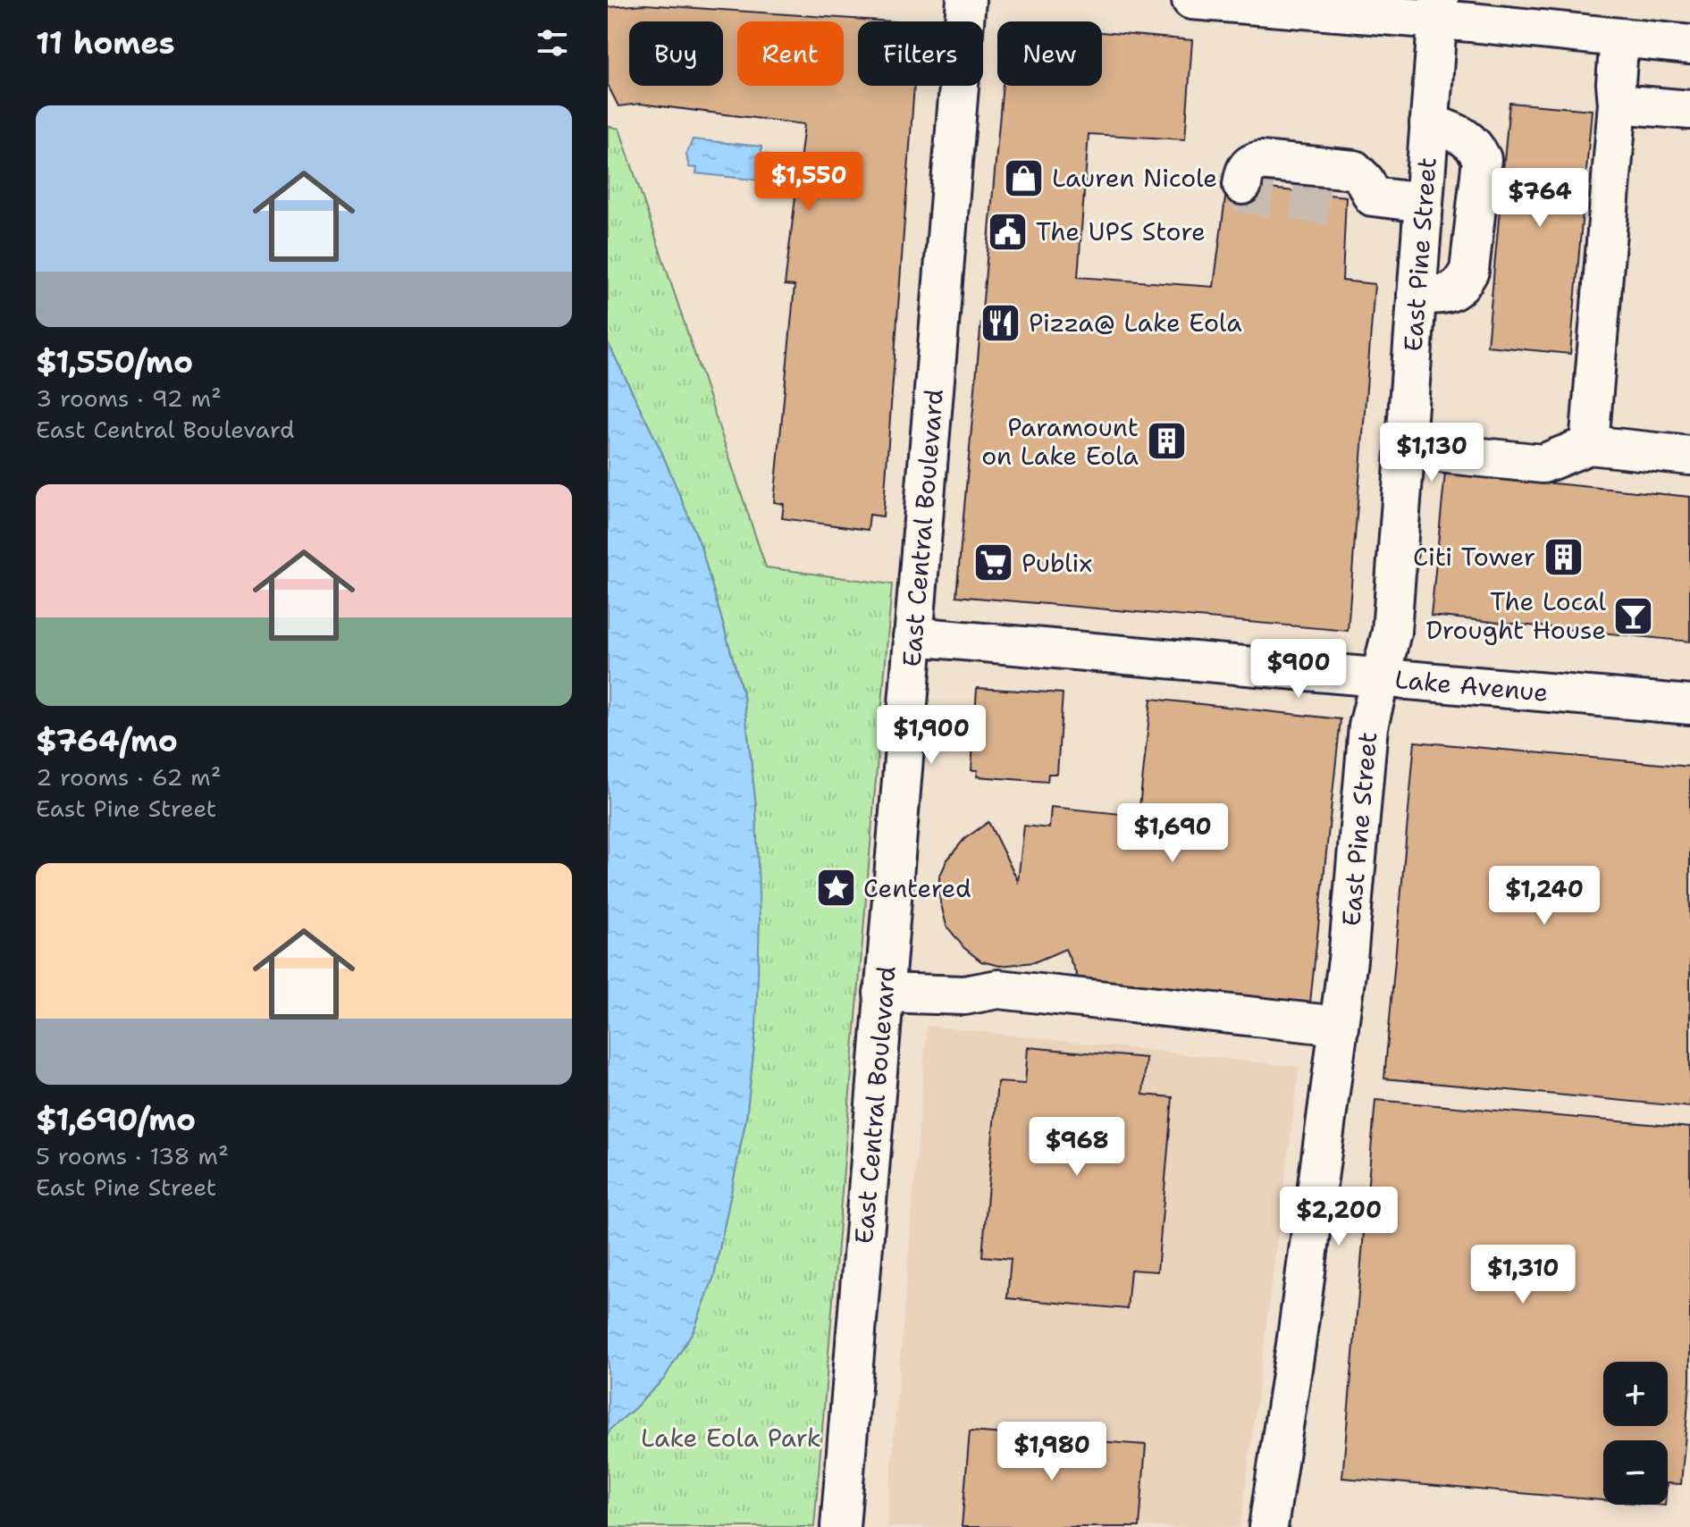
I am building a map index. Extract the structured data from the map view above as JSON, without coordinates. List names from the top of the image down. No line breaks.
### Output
{"streets":{"street":["East Pine Street","East Central Boulevard","Lake Avenue"]},"crossings":[["East Pine Street","Lake Avenue"],["East Central Boulevard","Lake Avenue"]],"parks":["Lake Eola Park"],"places":{"shop":["Lauren Nicole"],"public building":["The UPS Store"],"restaurant":["Pizza@ Lake Eola"],"building":["Paramount on Lake Eola","Citi Tower"],"supermarket":["Publix"],"bar":["The Local Drought House"],"place":["Centered"]},"page":{"heading":"11 homes","chip":["Buy","Rent","Filters","New"],"list":[{"name":"$1,550/mo","note":"3 rooms · 92 m² · East Central Boulevard"},{"name":"$764/mo","note":"2 rooms · 62 m² · East Pine Street"},{"name":"$1,690/mo","note":"5 rooms · 138 m² · East Pine Street"}],"price":["$1,550","$764","$1,130","$900","$1,900","$1,690","$1,240","$968","$2,200","$1,310","$1,980"],"map_buttons":["+","−"]}}
